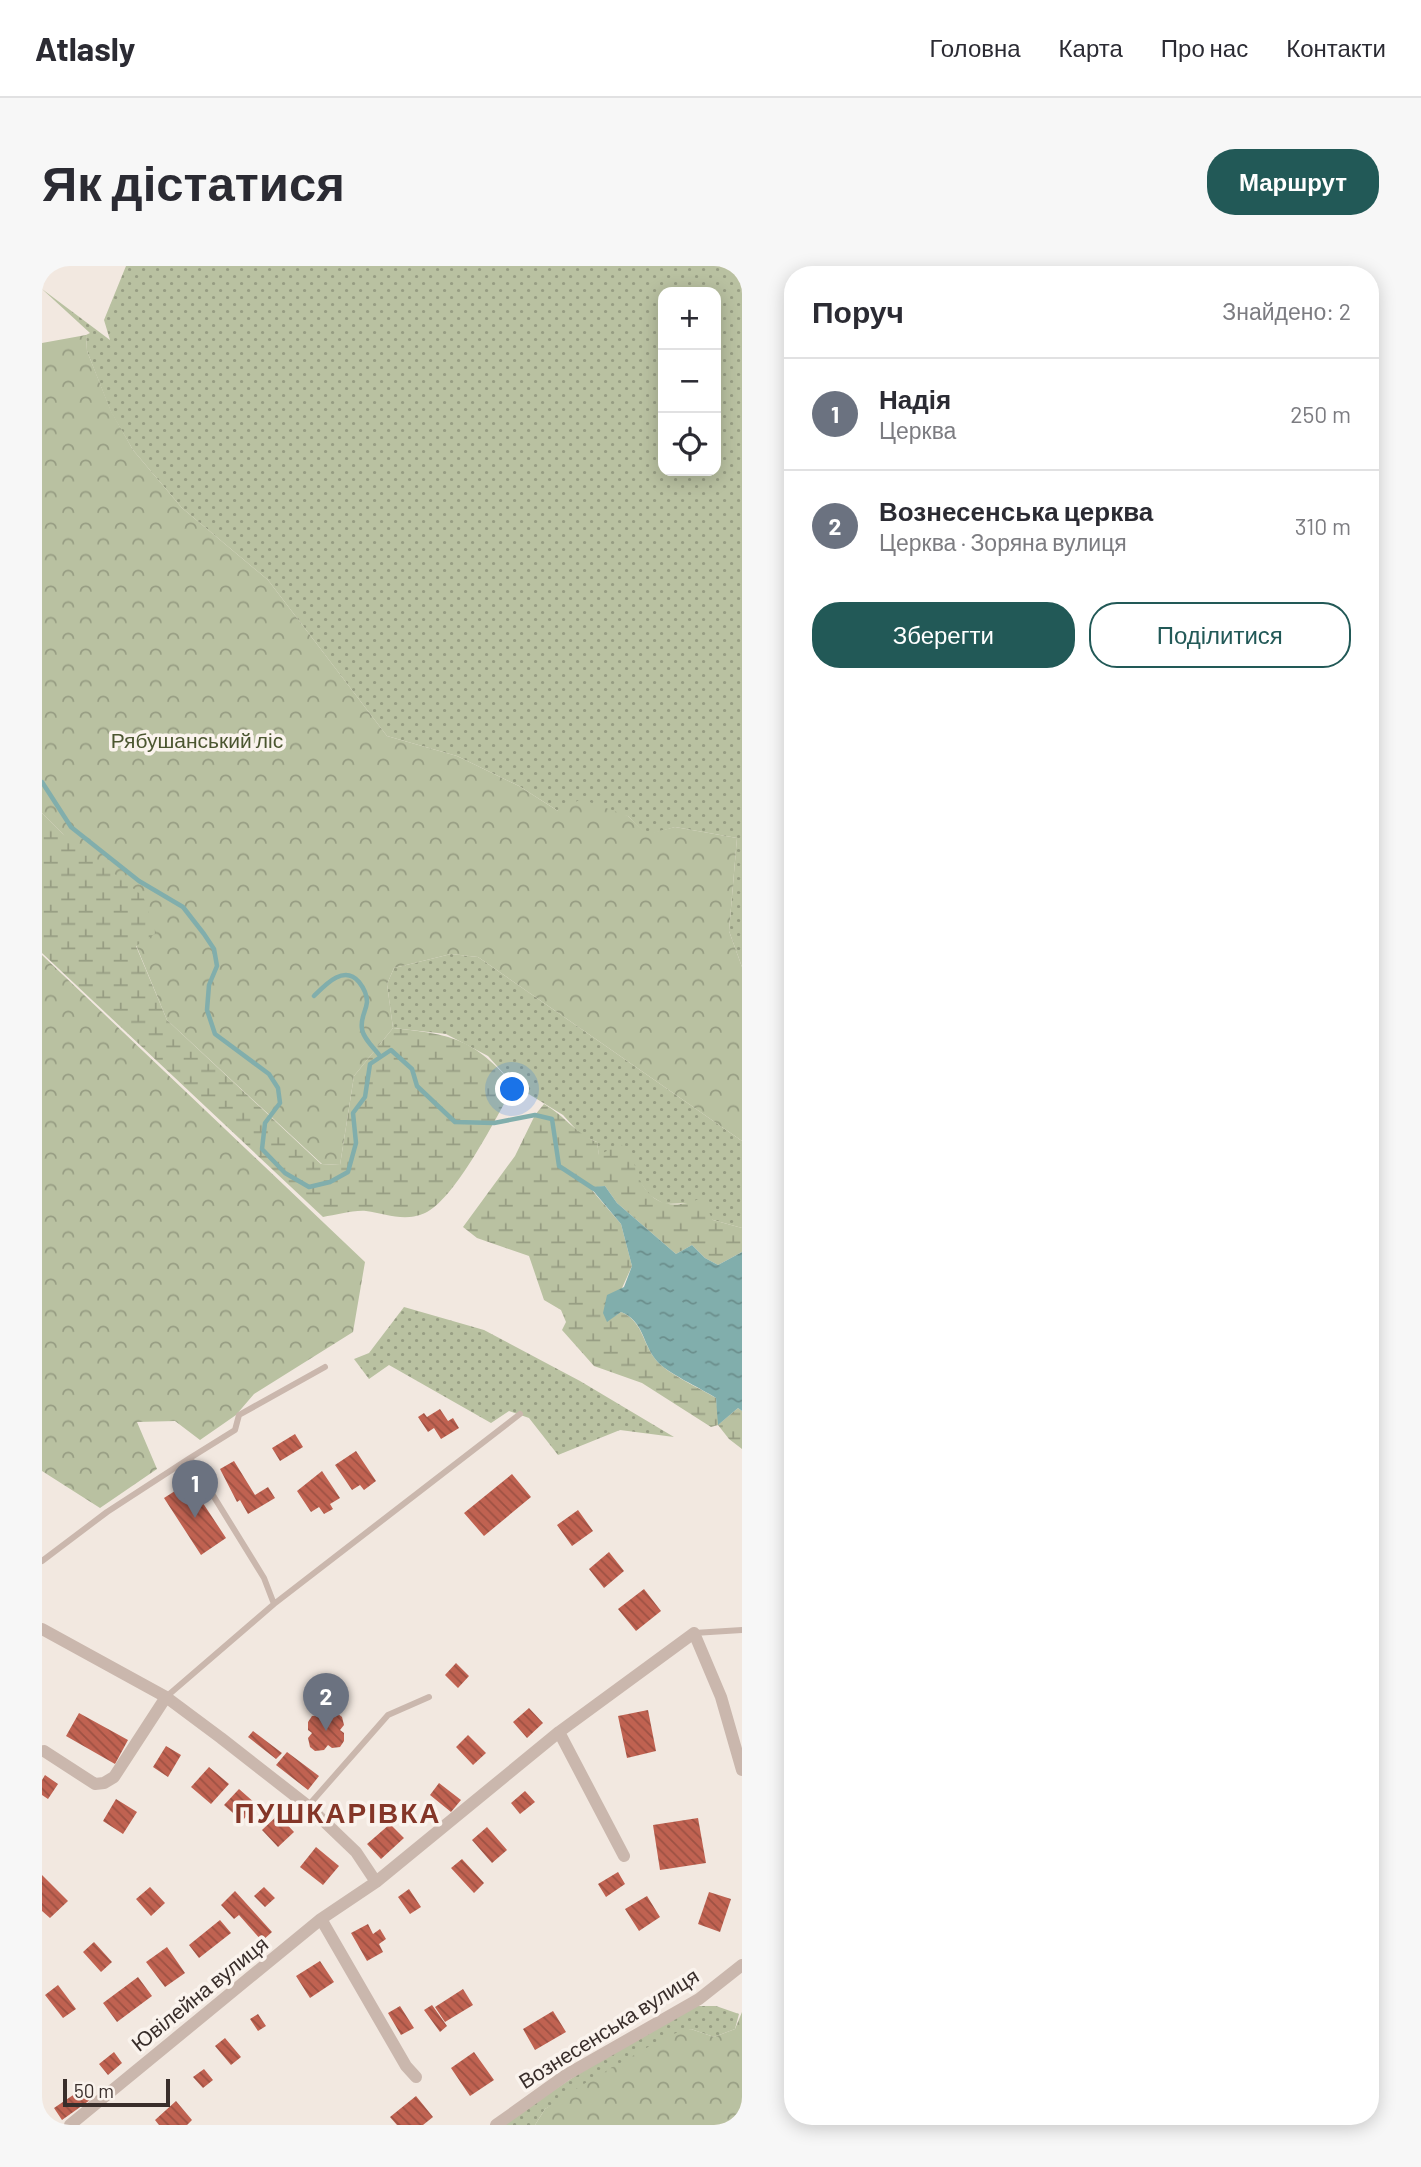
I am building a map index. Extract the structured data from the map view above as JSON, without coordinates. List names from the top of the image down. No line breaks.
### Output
{"streets":{"street":["Ювілейна вулиця","Вознесенська вулиця"]},"districts":["ПУШКАРІВКА"],"parks":["Рябушанський ліс"],"scale_bar":"50 m","page":{"header":"Atlasly","nav":["Головна","Карта","Про нас","Контакти"],"buttons":["Маршрут",["Зберегти","Поділитися"]],"title":"Як дістатися","heading":["Поруч","Знайдено: 2"],"map_buttons":["+","−"],"list":[{"mark":"1","name":"Надія","note":"Церква","value":"250 m"},{"mark":"2","name":"Вознесенська церква","note":"Церква · Зоряна вулиця","value":"310 m"}],"pins":["1","2"],"scale":"50 m"}}
